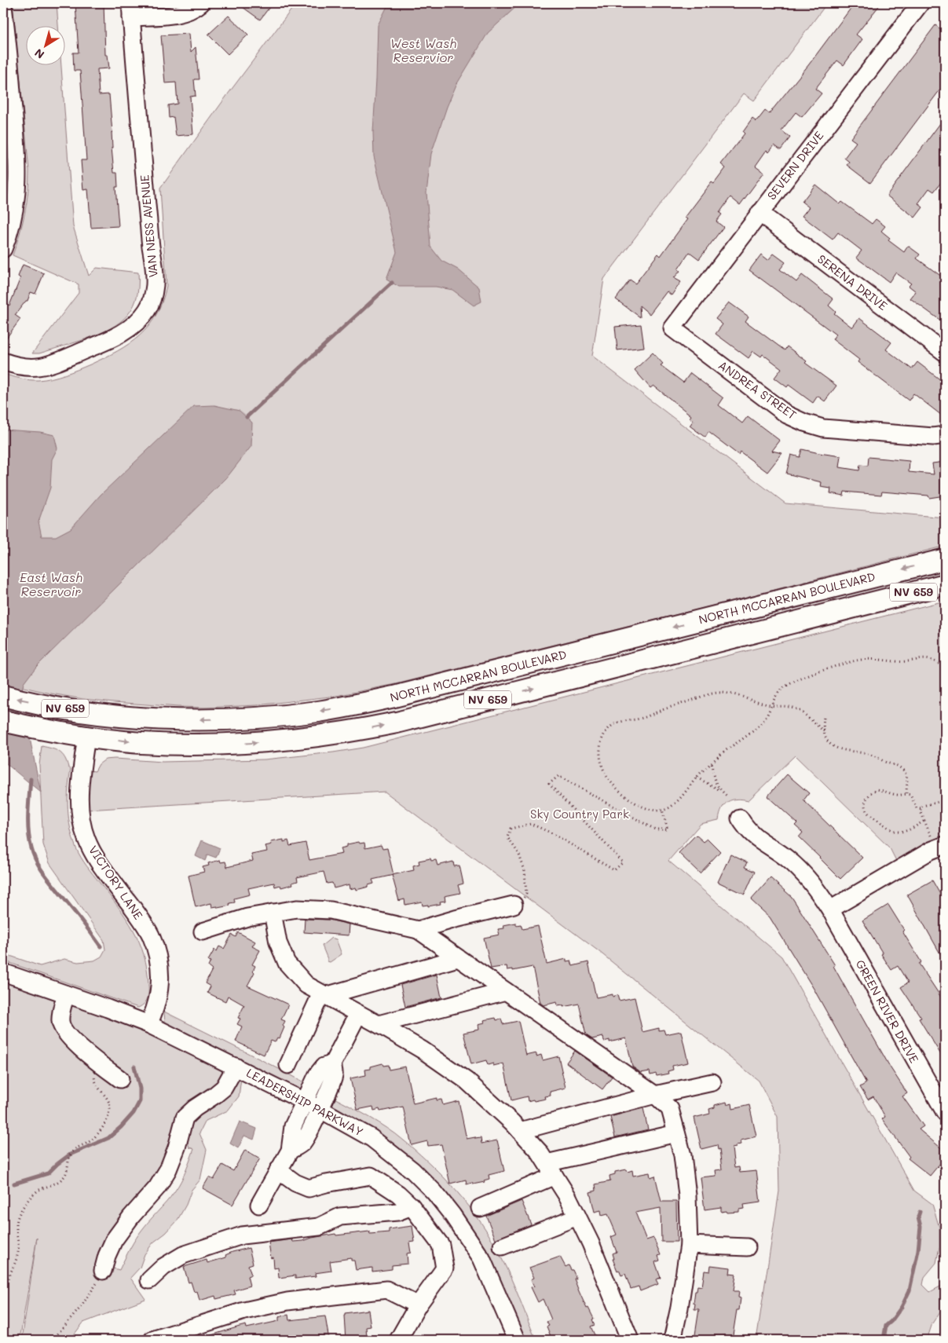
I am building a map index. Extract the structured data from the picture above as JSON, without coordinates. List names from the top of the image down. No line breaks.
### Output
{"streets":{"main road":["NV 659","NORTH MCCARRAN BOULEVARD"],"street":["SEVERN DRIVE","VAN NESS AVENUE","SERENA DRIVE","ANDREA STREET","VICTORY LANE","GREEN RIVER DRIVE","LEADERSHIP PARKWAY"]},"crossings":[["SEVERN DRIVE","SERENA DRIVE"],["SEVERN DRIVE","ANDREA STREET"],["NV 659","VICTORY LANE"],["VICTORY LANE","LEADERSHIP PARKWAY"]],"water":["West Wash Reservior","East Wash Reservoir"],"parks":["Sky Country Park"],"north":"bottom left"}
